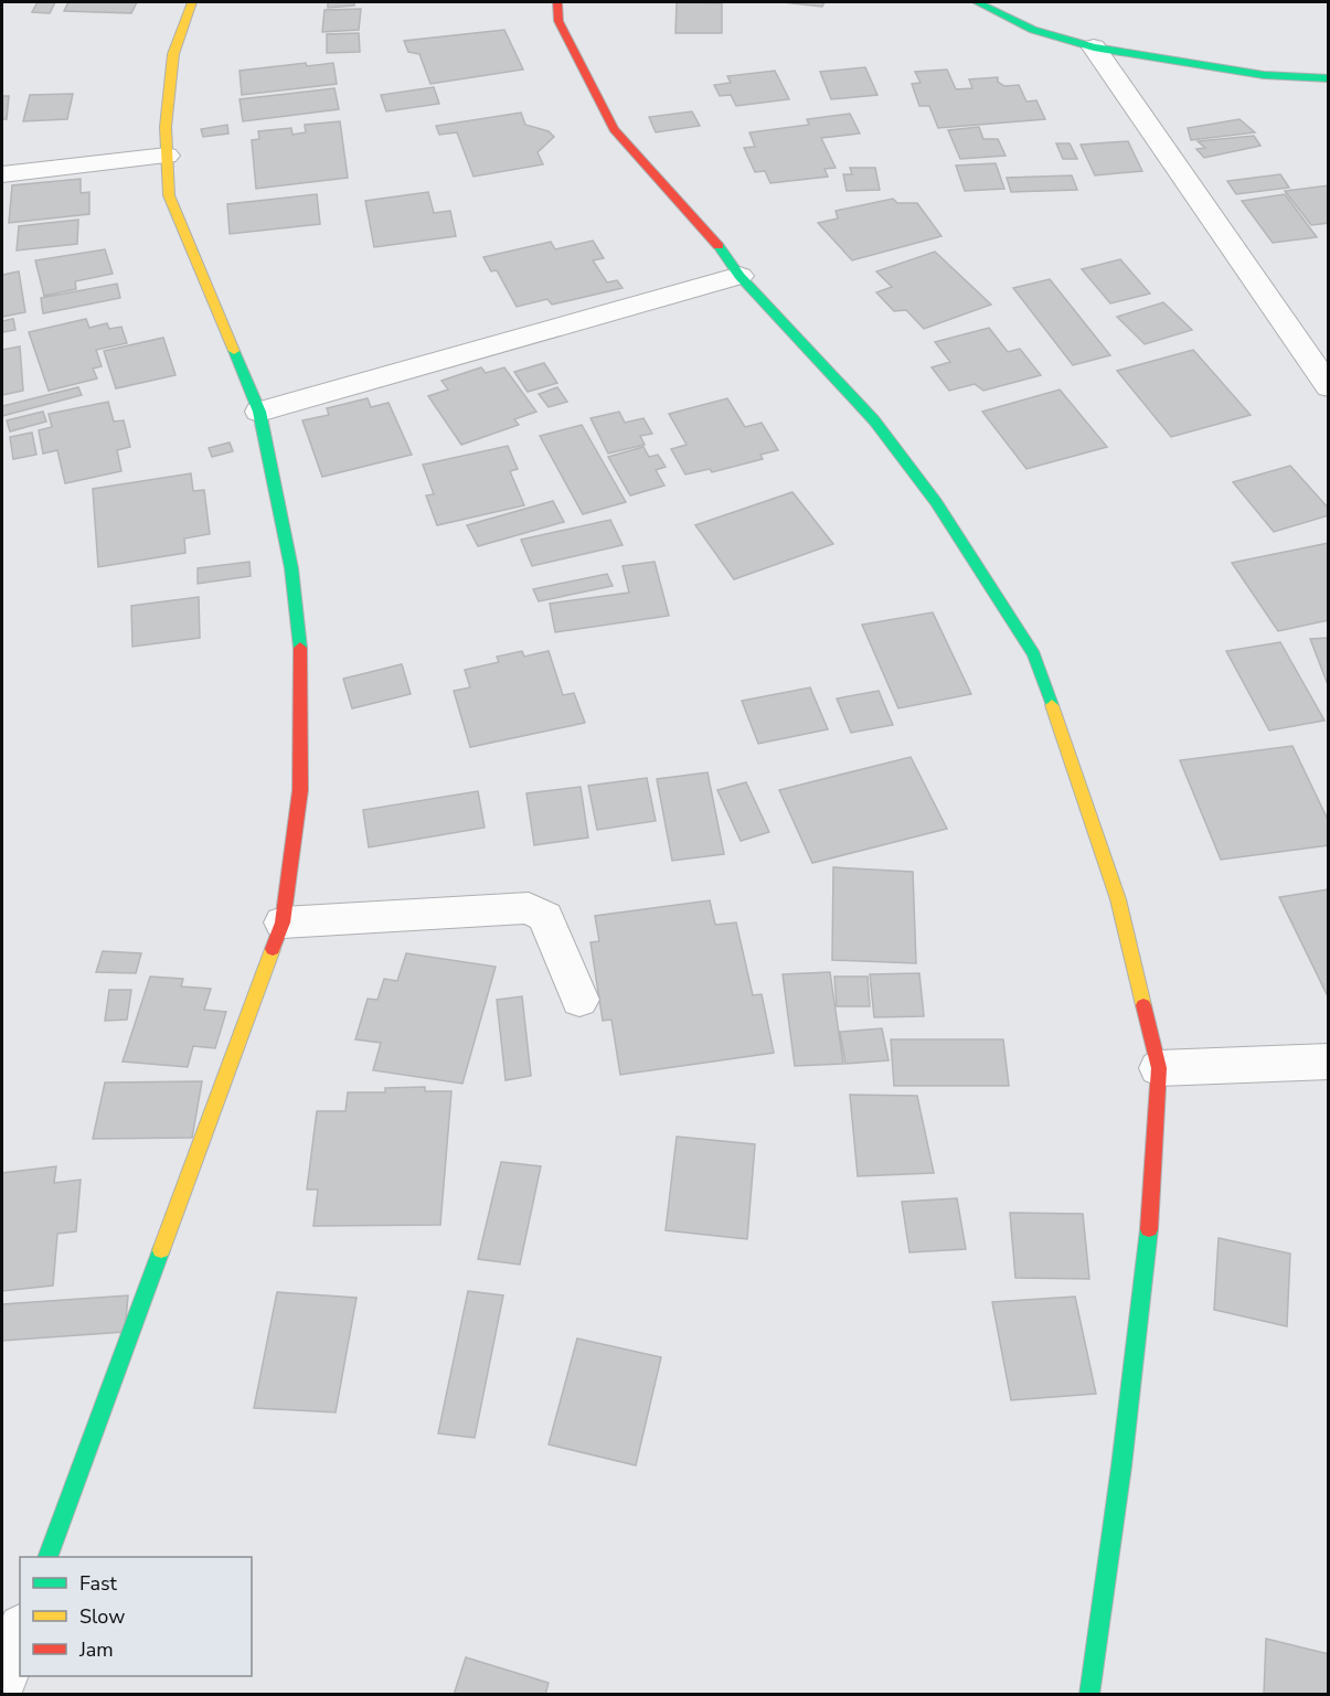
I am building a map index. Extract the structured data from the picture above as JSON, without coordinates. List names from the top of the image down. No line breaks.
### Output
{"legend":["Fast","Slow","Jam"]}
